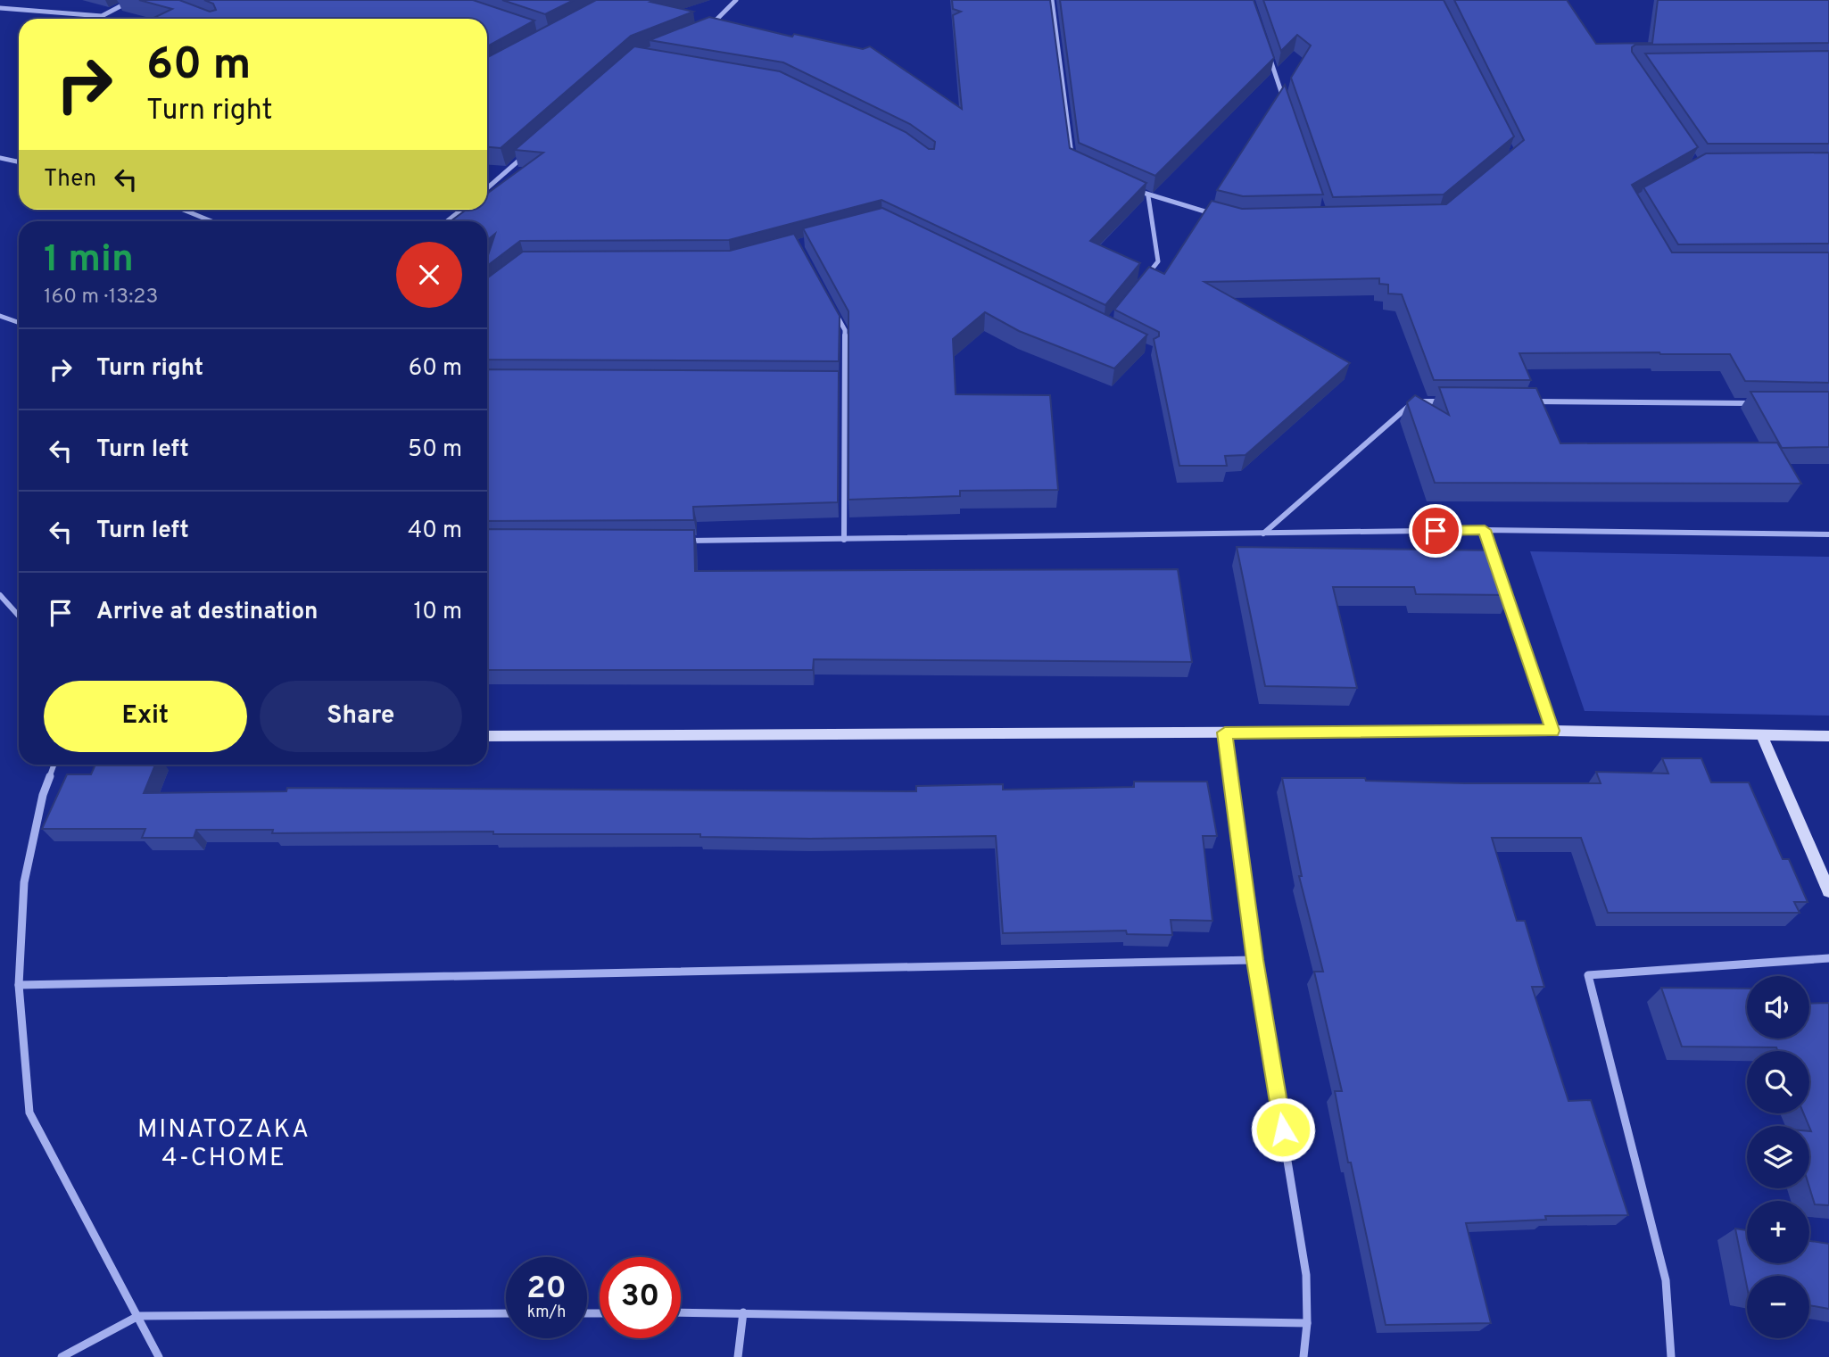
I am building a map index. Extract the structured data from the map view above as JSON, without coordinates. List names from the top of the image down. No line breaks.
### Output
{"districts":["MINATOZAKA 4-CHOME"],"page":{"turn":["60 m","Turn right"],"then":"Then","heading":["1 min","160 m · 13:23"],"list":[{"name":"Turn right","value":"60 m"},{"name":"Turn left","value":"50 m"},{"name":"Turn left","value":"40 m"},{"name":"Arrive at destination","value":"10 m"}],"buttons":["Exit","Share"],"map_buttons":["+","−"],"speed":"20 km/h","limit":"30"}}
